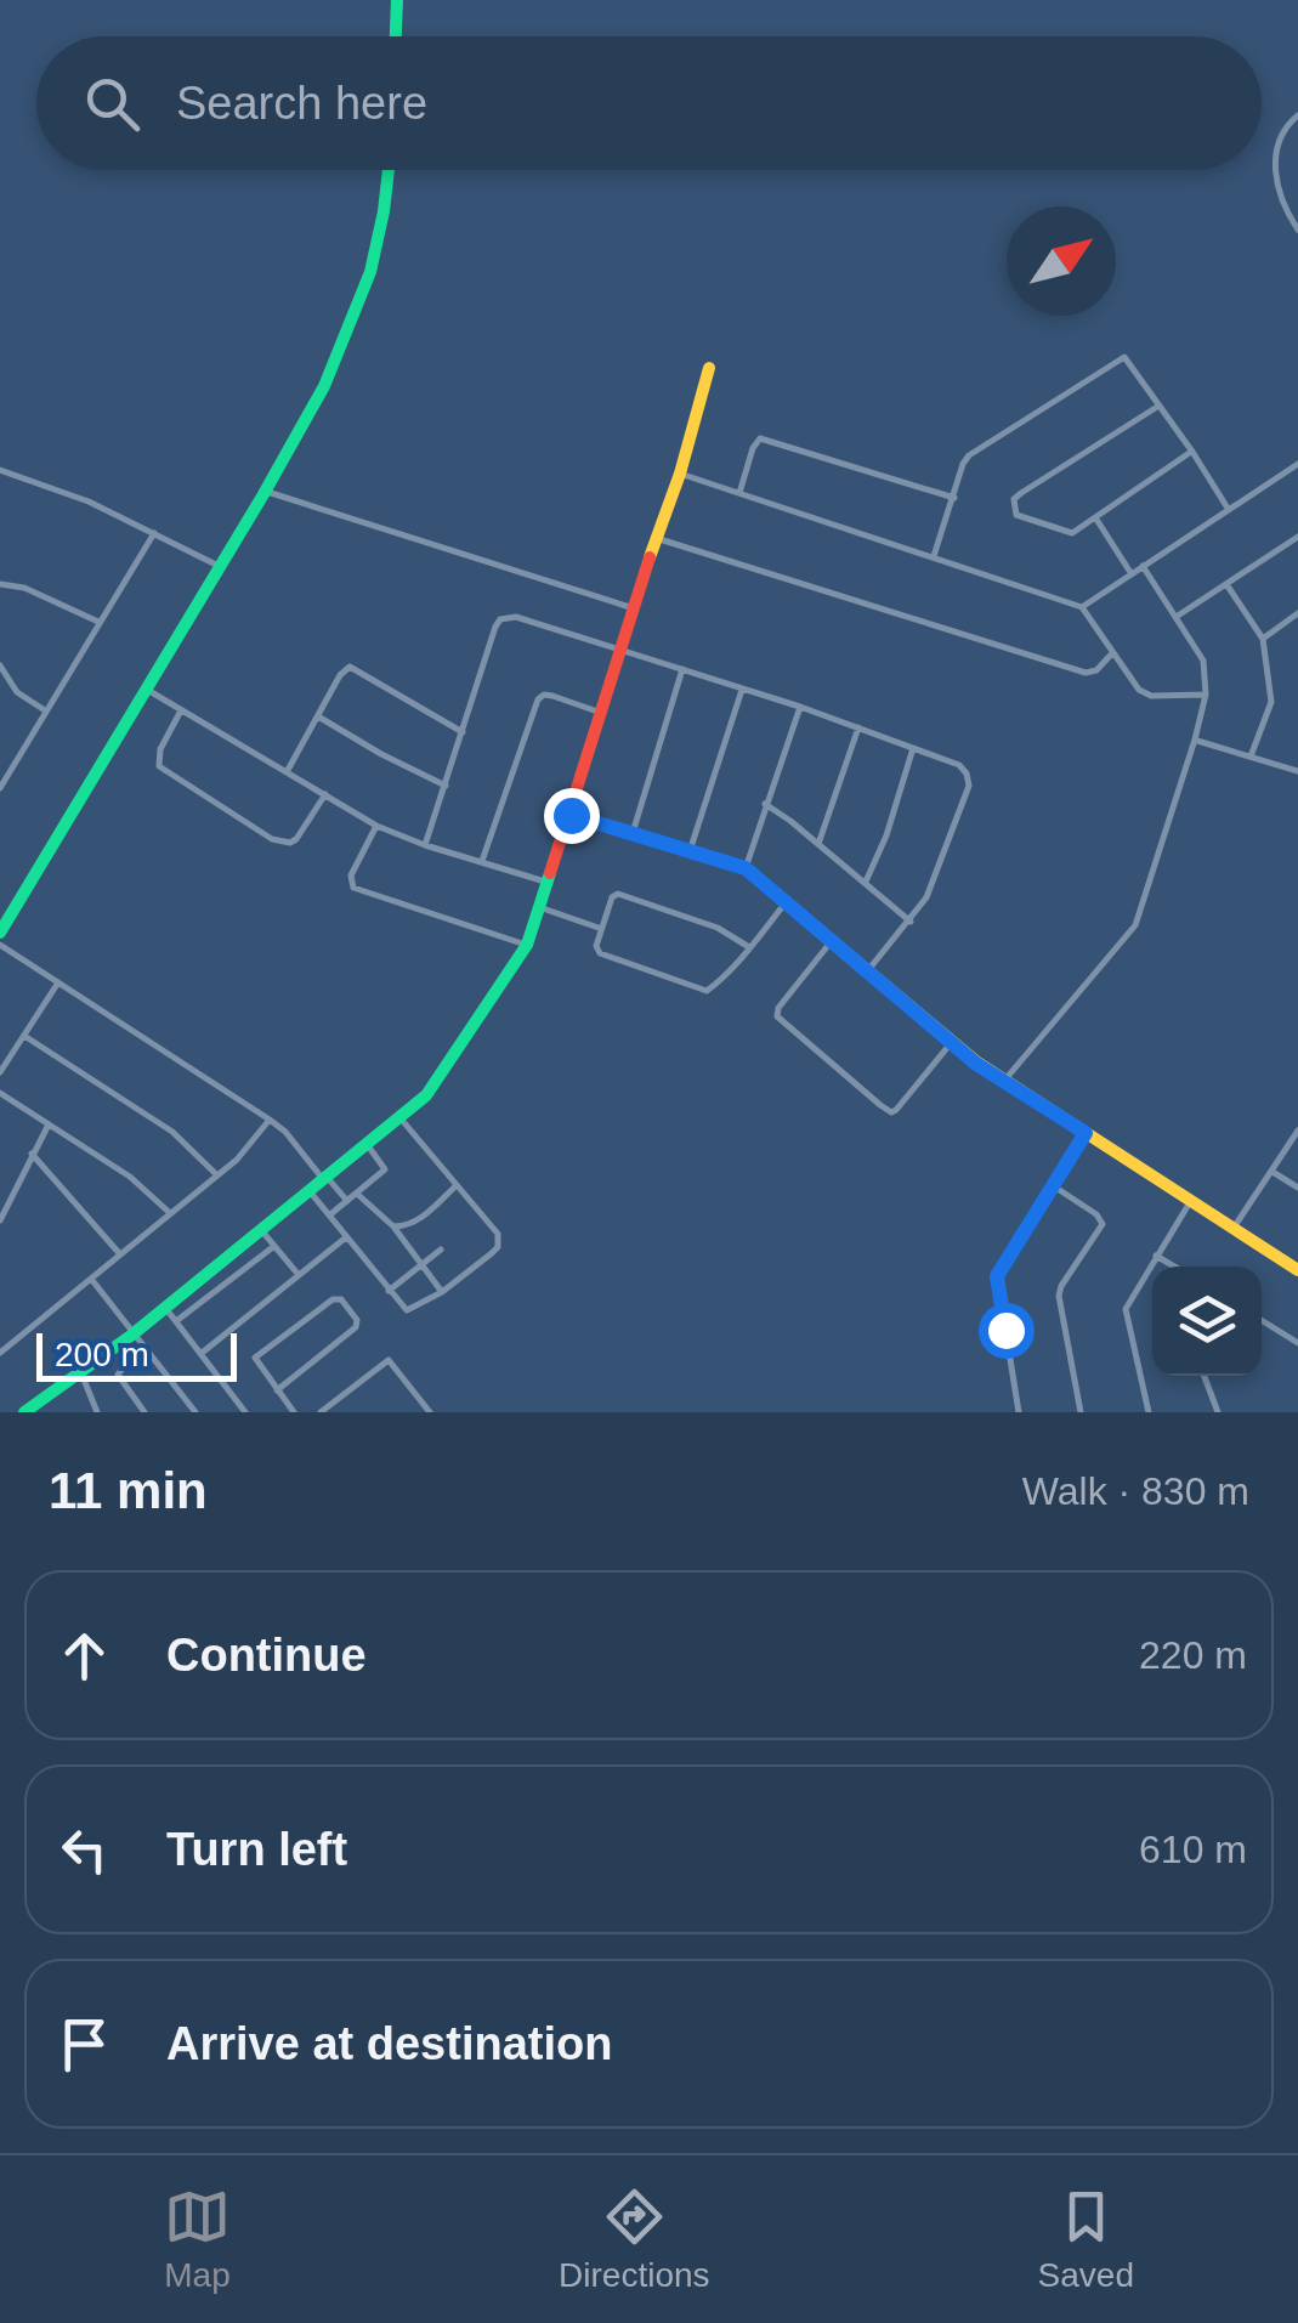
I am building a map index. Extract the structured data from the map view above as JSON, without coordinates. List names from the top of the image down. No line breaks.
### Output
{"scale_bar":"200 m","north":"top right","page":{"search":"Search here","scale":"200 m","heading":["11 min","Walk · 830 m"],"list":[["Continue","220 m"],["Turn left","610 m"],"Arrive at destination"],"nav":["Map","Directions","Saved"]}}
